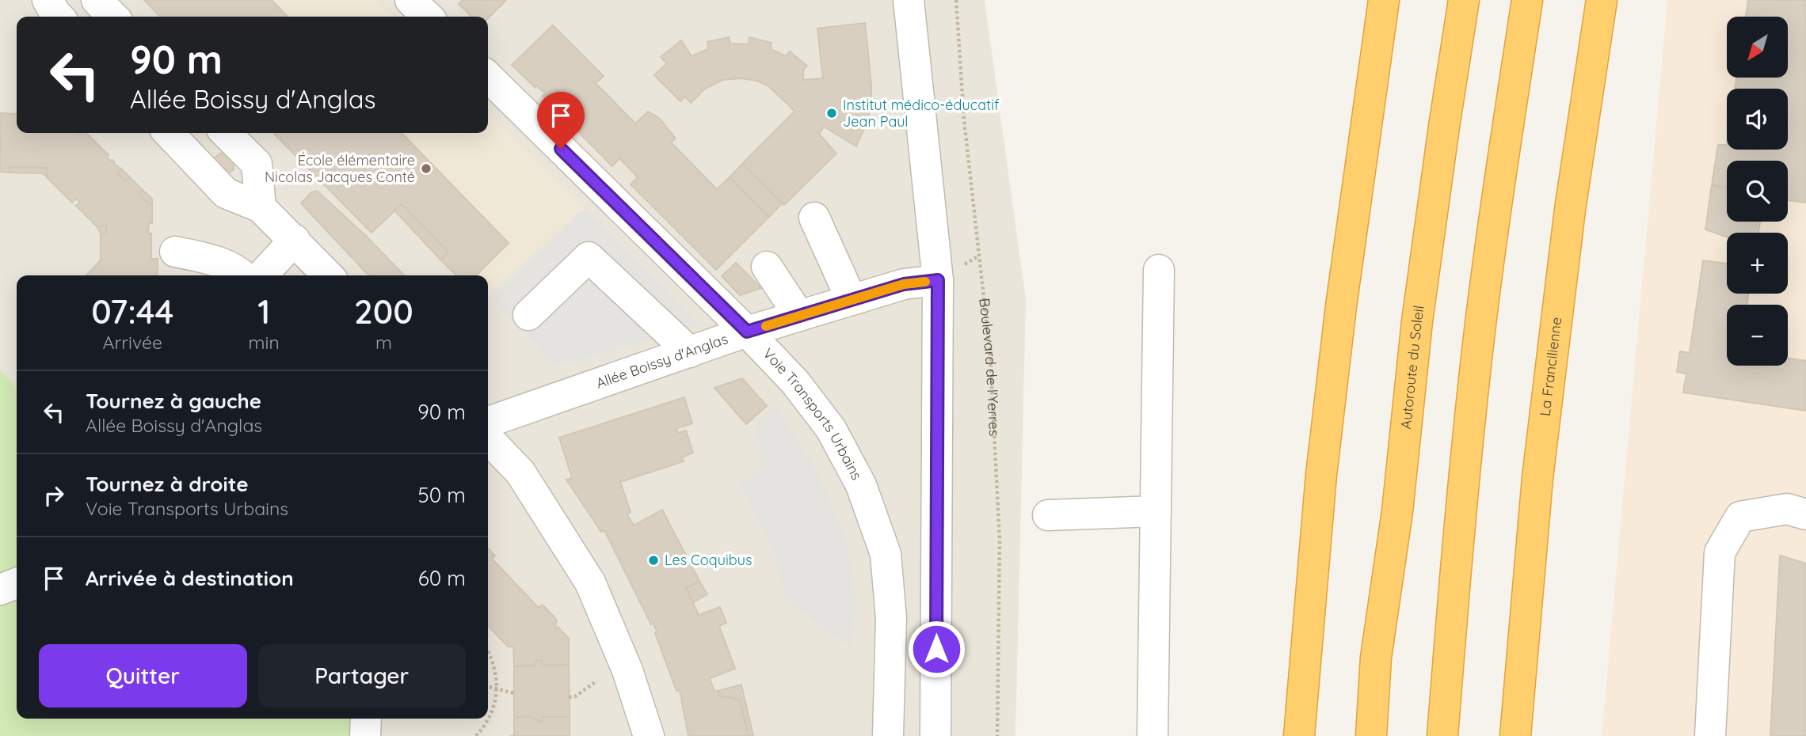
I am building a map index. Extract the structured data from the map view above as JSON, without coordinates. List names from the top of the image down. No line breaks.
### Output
{"streets":{"highway":["Autoroute du Soleil","La Francilienne"],"street":["Allée Boissy d'Anglas","Voie Transports Urbains"],"path":["Boulevard de l'Yerres"]},"crossings":[["Allée Boissy d'Anglas","Voie Transports Urbains"]],"places":["Institut médico-éducatif Jean Paul","École élémentaire Nicolas Jacques Conté","Les Coquibus"],"north":"bottom left","page":{"map_buttons":["+","−"],"turn":["90 m","Allée Boissy d'Anglas"],"eta":["07:44","Arrivée","1","min","200","m"],"list":[{"name":"Tournez à gauche","note":"Allée Boissy d'Anglas","value":"90 m"},{"name":"Tournez à droite","note":"Voie Transports Urbains","value":"50 m"},{"name":"Arrivée à destination","value":"60 m"}],"buttons":["Quitter","Partager"]}}
